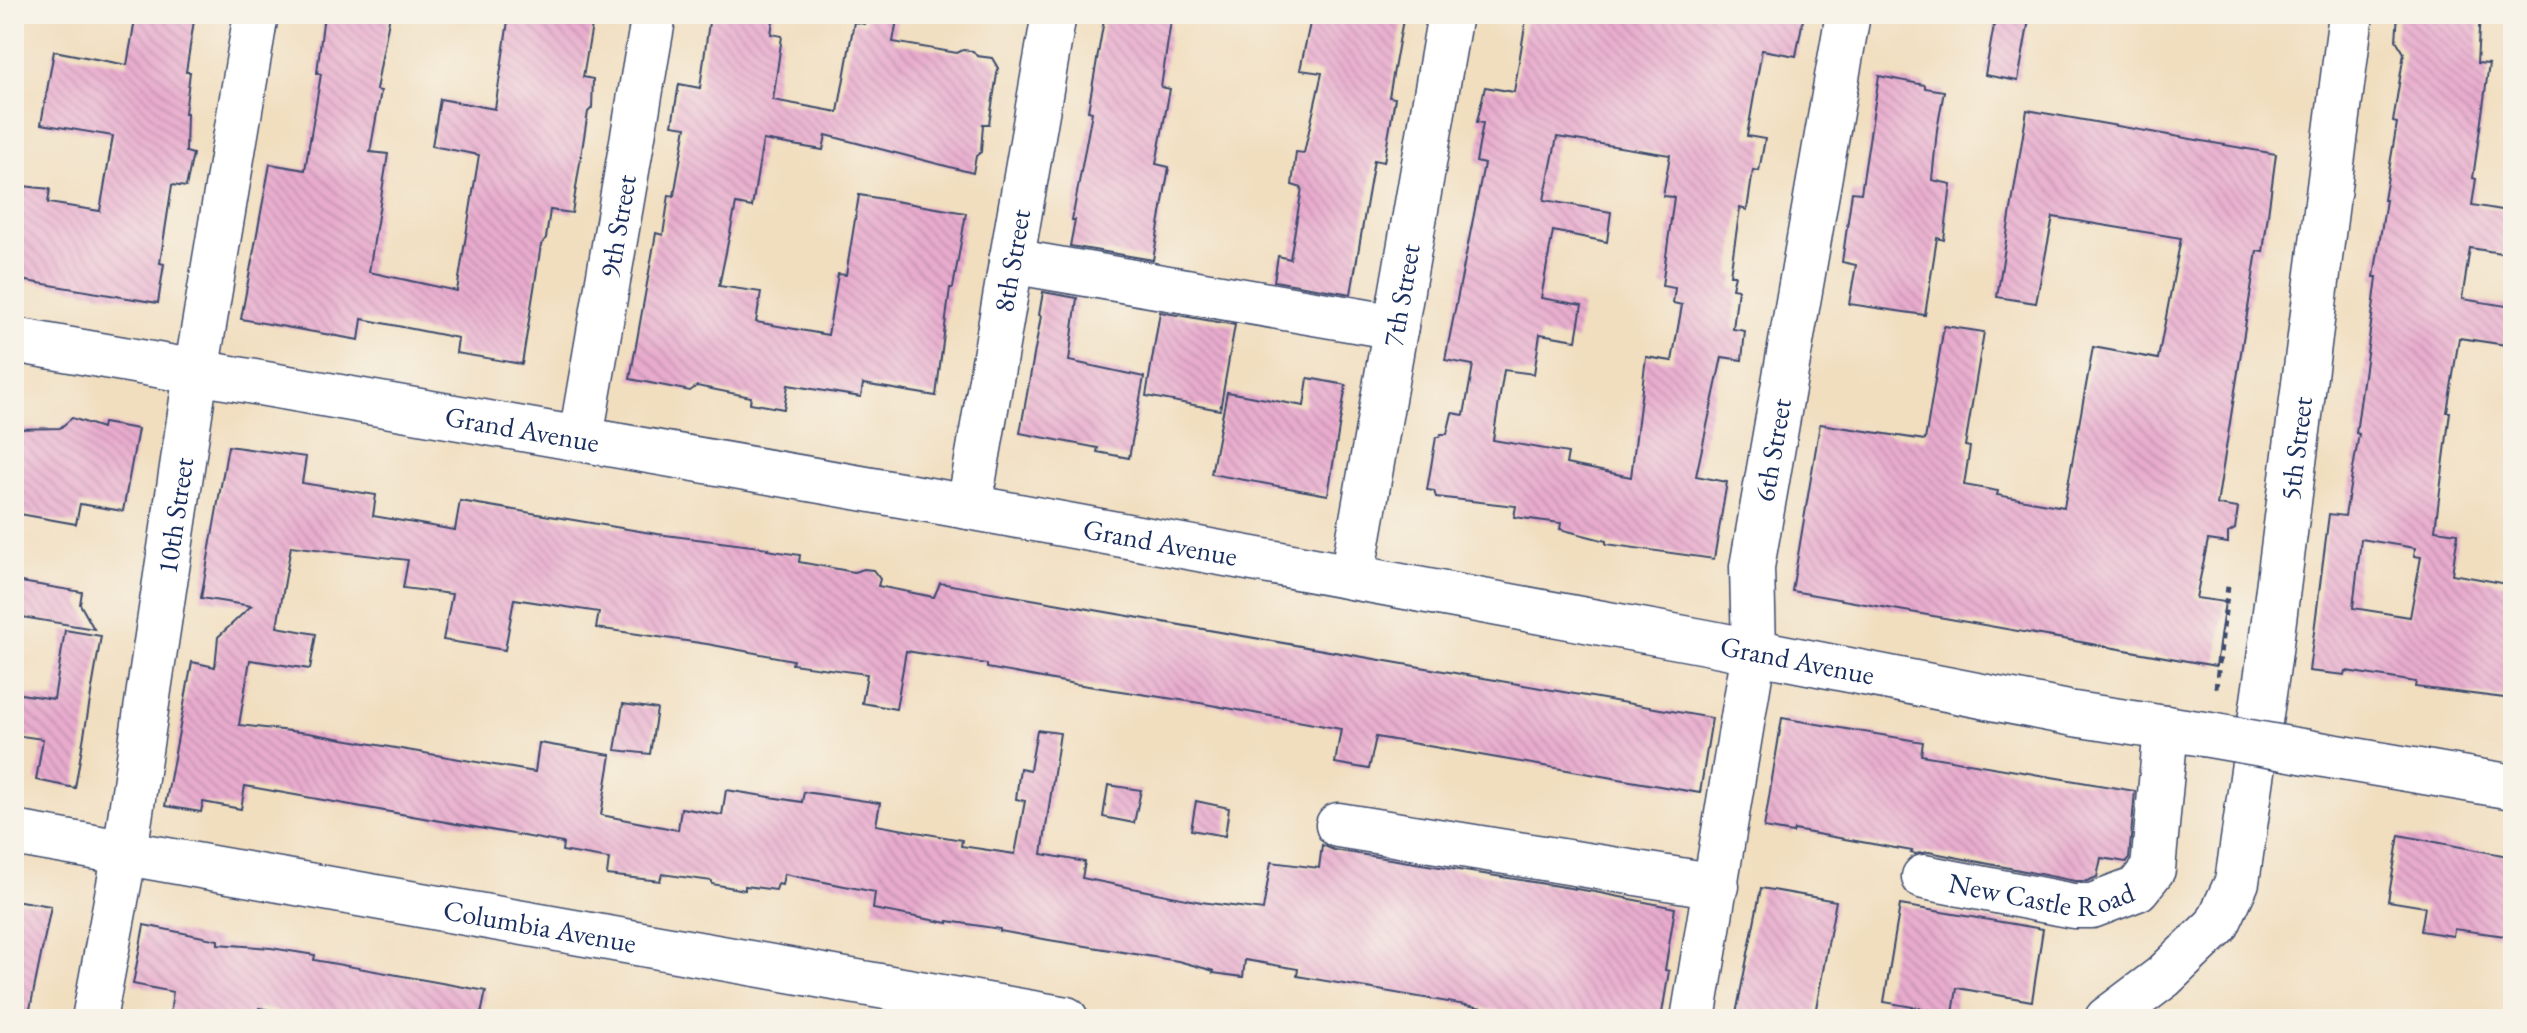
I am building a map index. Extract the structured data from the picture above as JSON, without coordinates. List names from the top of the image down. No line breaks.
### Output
{"streets":{"street":["9th Street","8th Street","7th Street","Grand Avenue","5th Street","6th Street","10th Street","New Castle Road","Columbia Avenue"]},"crossings":[["9th Street","Grand Avenue"],["8th Street","Grand Avenue"],["7th Street","Grand Avenue"],["Grand Avenue","6th Street"],["Grand Avenue","10th Street"],["Grand Avenue","New Castle Road"],["10th Street","Columbia Avenue"]]}
